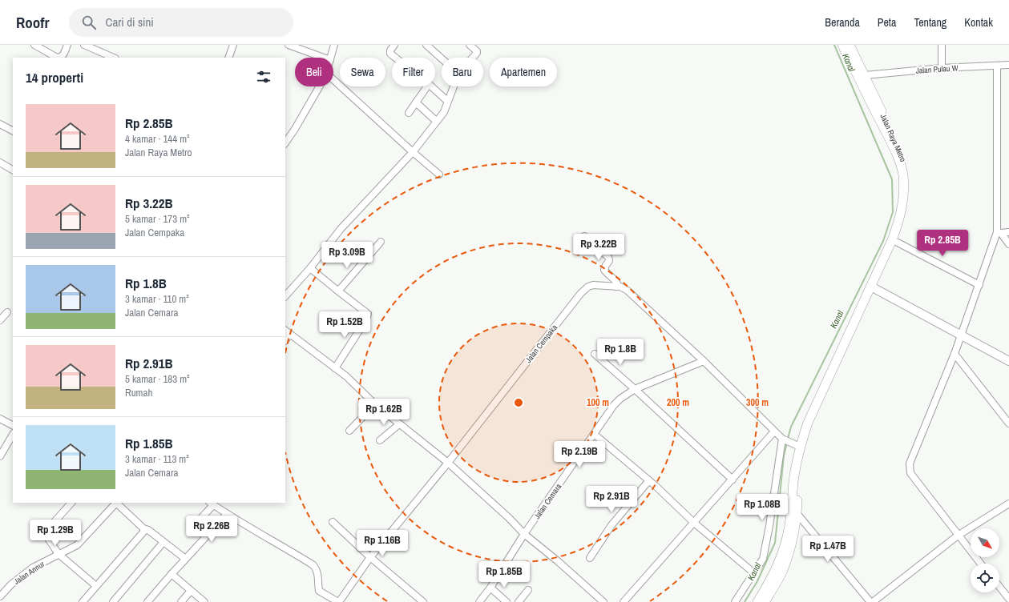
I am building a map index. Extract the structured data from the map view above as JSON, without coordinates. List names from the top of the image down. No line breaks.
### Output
{"streets":{"highway":["Jalan Raya Metro"],"street":["Jalan Pulau W","Jalan Cempaka","Jalan Cemara","Jalan Annur"]},"crossings":[["Jalan Cempaka","Jalan Cemara"]],"water":["Kanal"],"north":"bottom right","page":{"header":"Roofr","search":"Cari di sini","nav":["Beranda","Peta","Tentang","Kontak"],"chip":["Beli","Sewa","Filter","Baru","Apartemen"],"heading":"14 properti","list":[{"name":"Rp 2.85B","note":"4 kamar · 144 m² · Jalan Raya Metro"},{"name":"Rp 3.22B","note":"5 kamar · 173 m² · Jalan Cempaka"},{"name":"Rp 1.8B","note":"3 kamar · 110 m² · Jalan Cemara"},{"name":"Rp 2.91B","note":"5 kamar · 183 m² · Rumah"},{"name":"Rp 1.85B","note":"3 kamar · 113 m² · Jalan Cemara"}],"price":["Rp 2.85B","Rp 3.22B","Rp 3.09B","Rp 1.52B","Rp 1.8B","Rp 1.62B","Rp 2.19B","Rp 2.91B","Rp 1.08B","Rp 2.26B","Rp 1.29B","Rp 1.16B","Rp 1.47B","Rp 1.85B"]},"rings":["100 m","200 m","300 m"]}
